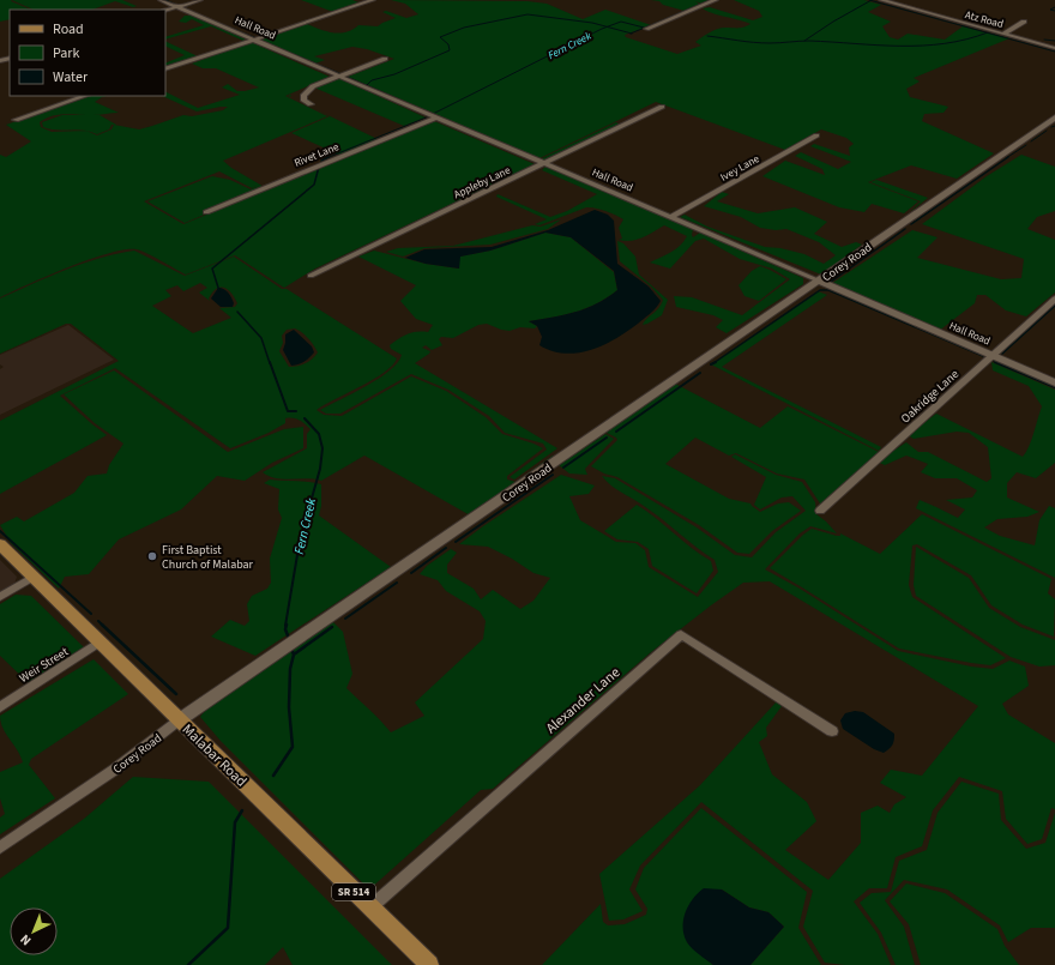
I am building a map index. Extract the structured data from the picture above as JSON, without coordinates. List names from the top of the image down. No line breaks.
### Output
{"streets":{"main road":["Malabar Road","SR 514"],"street":["Atz Road","Hall Road","Rivet Lane","Ivey Lane","Appleby Lane","Corey Road","Oakridge Lane","Weir Street","Alexander Lane"]},"crossings":[["Hall Road","Rivet Lane"],["Hall Road","Ivey Lane"],["Hall Road","Appleby Lane"],["Hall Road","Corey Road"],["Hall Road","Oakridge Lane"],["Corey Road","Malabar Road"],["Weir Street","Malabar Road"],["Alexander Lane","Malabar Road"]],"water":["Fern Creek"],"places":["First Baptist Church of Malabar"],"legend":["Road","Park","Water"],"north":"bottom left"}
